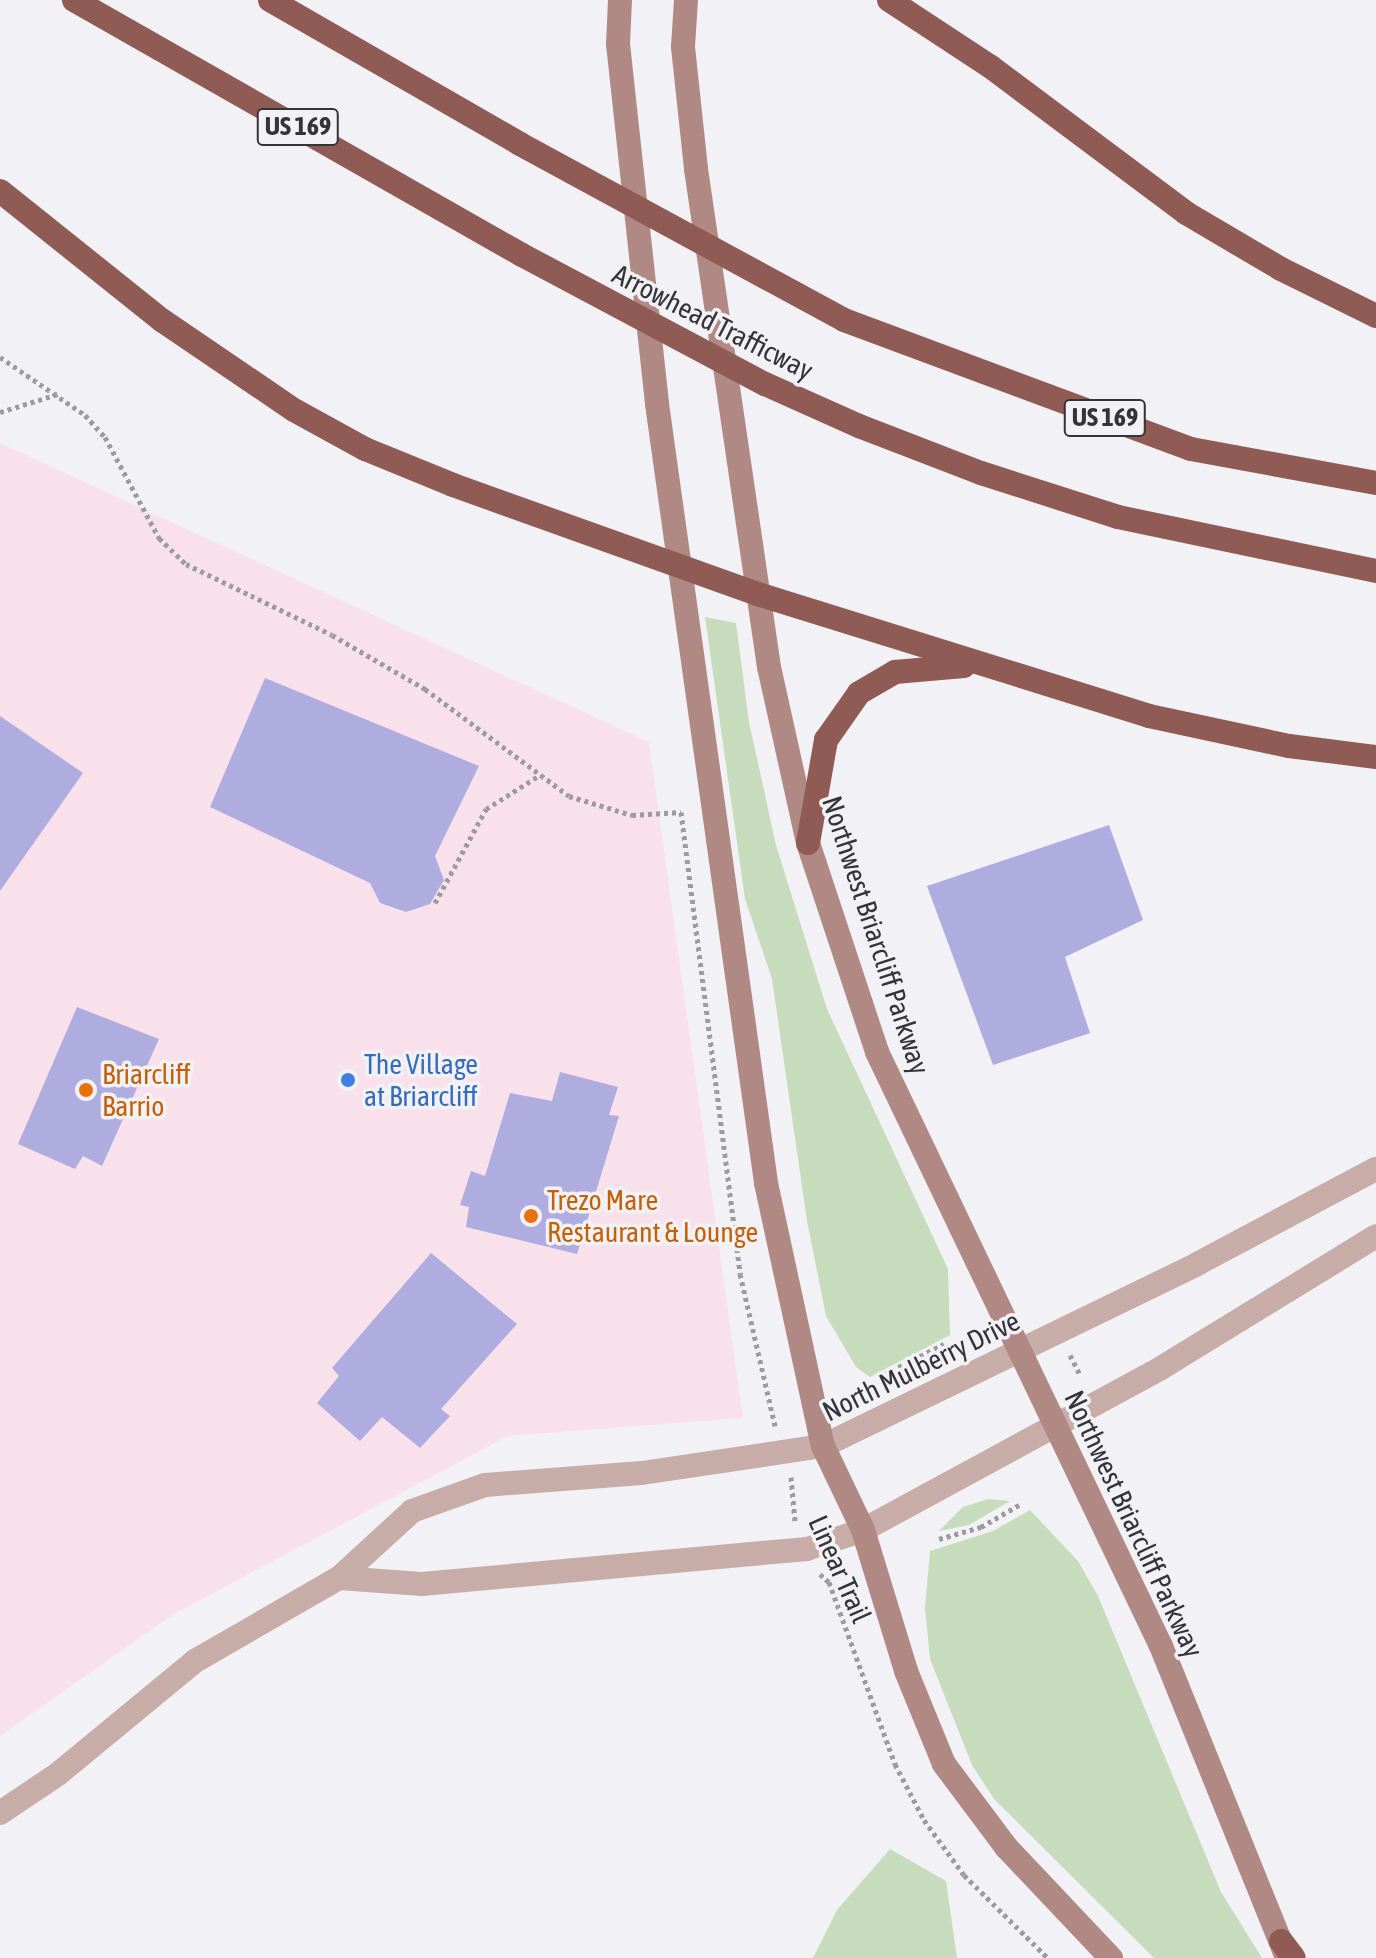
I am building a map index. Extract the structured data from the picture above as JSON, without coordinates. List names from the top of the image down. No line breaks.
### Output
{"streets":{"highway":["US 169","Arrowhead Trafficway"],"main road":["Northwest Briarcliff Parkway"],"street":["North Mulberry Drive"],"path":["Linear Trail"]},"crossings":[["Northwest Briarcliff Parkway","North Mulberry Drive"],["North Mulberry Drive","Linear Trail"]],"places":["The Village at Briarcliff","Briarcliff Barrio","Trezo Mare Restaurant & Lounge"]}
